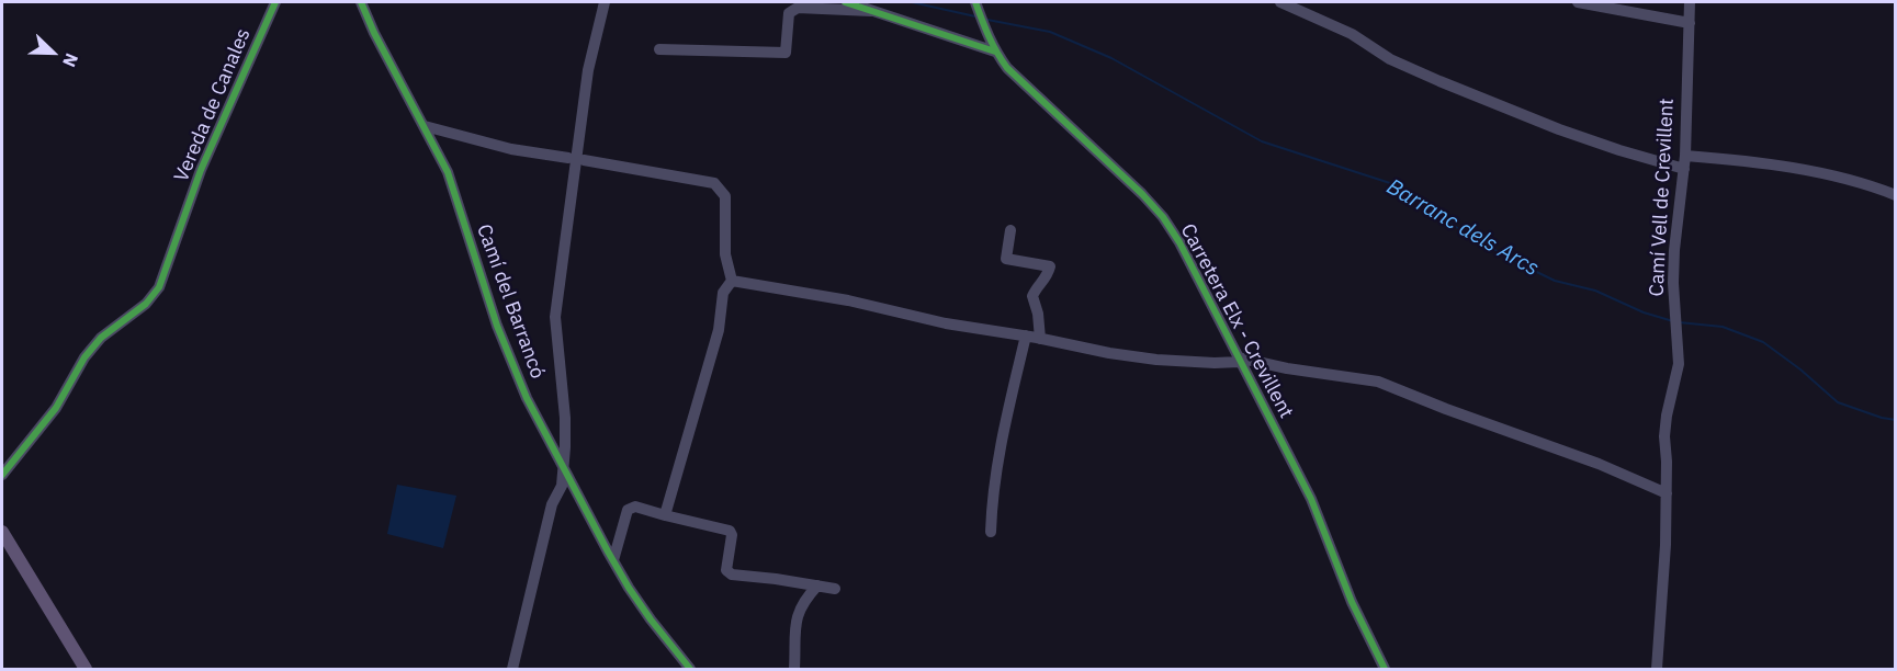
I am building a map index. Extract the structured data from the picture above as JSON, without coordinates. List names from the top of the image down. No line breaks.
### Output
{"streets":{"street":["Vereda de Canales","Camí Vell de Crevillent","Camí del Barrancó","Carretera Elx - Crevillent"]},"water":["Barranc dels Arcs"],"north":"bottom right"}
